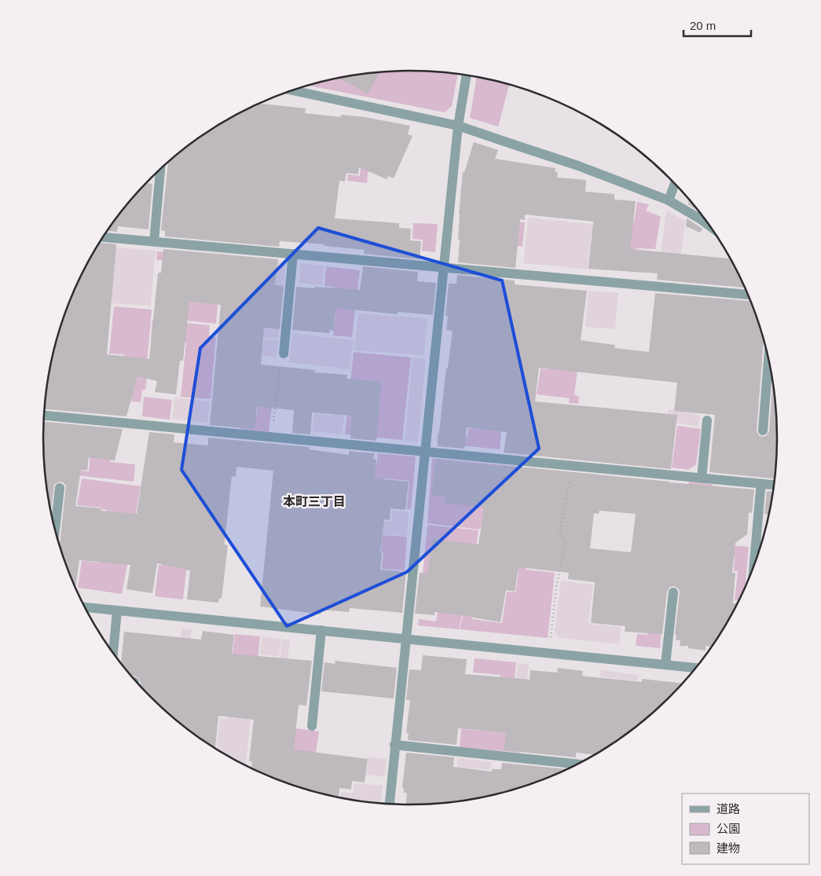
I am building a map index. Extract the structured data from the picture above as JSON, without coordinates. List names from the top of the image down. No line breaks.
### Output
{"districts":["本町三丁目"],"legend":["道路","公園","建物"],"scale_bar":"20 m"}
